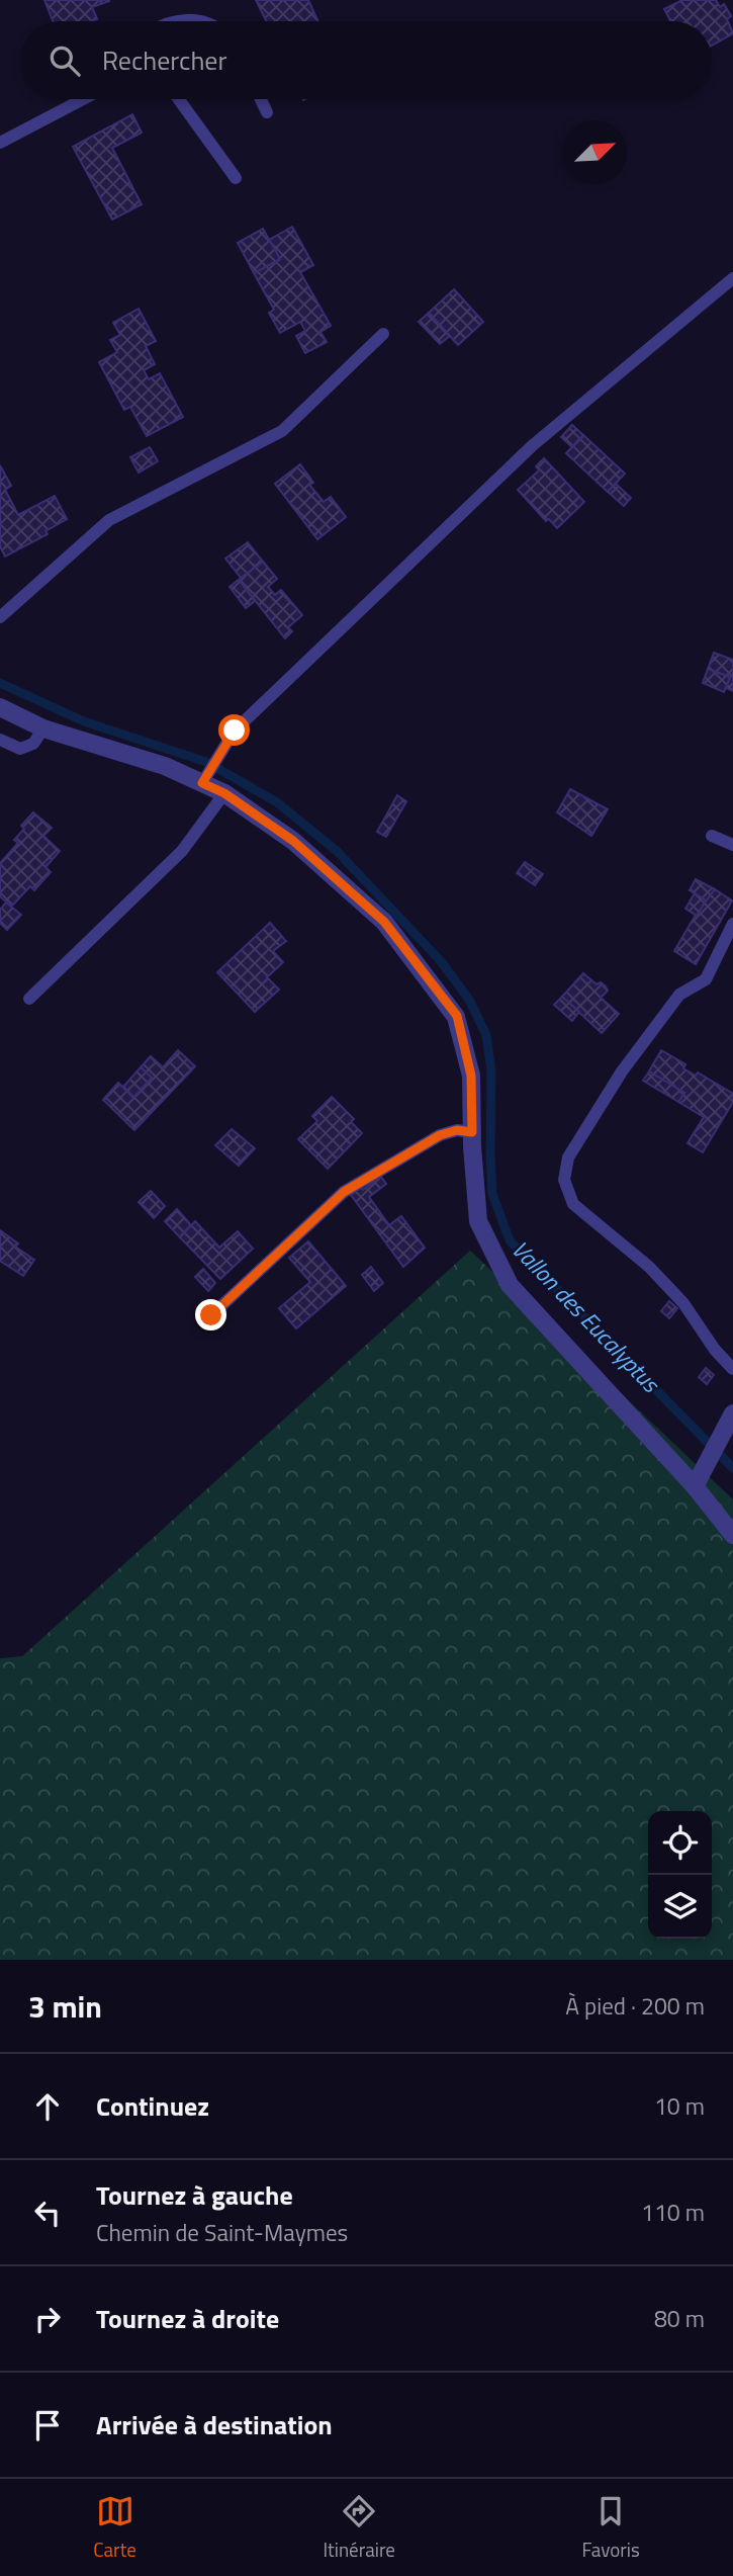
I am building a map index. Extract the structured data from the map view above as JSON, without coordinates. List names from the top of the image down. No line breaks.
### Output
{"water":["Vallon des Eucalyptus"],"north":"top right","page":{"search":"Rechercher","heading":["3 min","À pied · 200 m"],"list":[["Continuez","10 m"],["Tournez à gauche","Chemin de Saint-Maymes","110 m"],["Tournez à droite","80 m"],"Arrivée à destination"],"nav":["Carte","Itinéraire","Favoris"]}}
